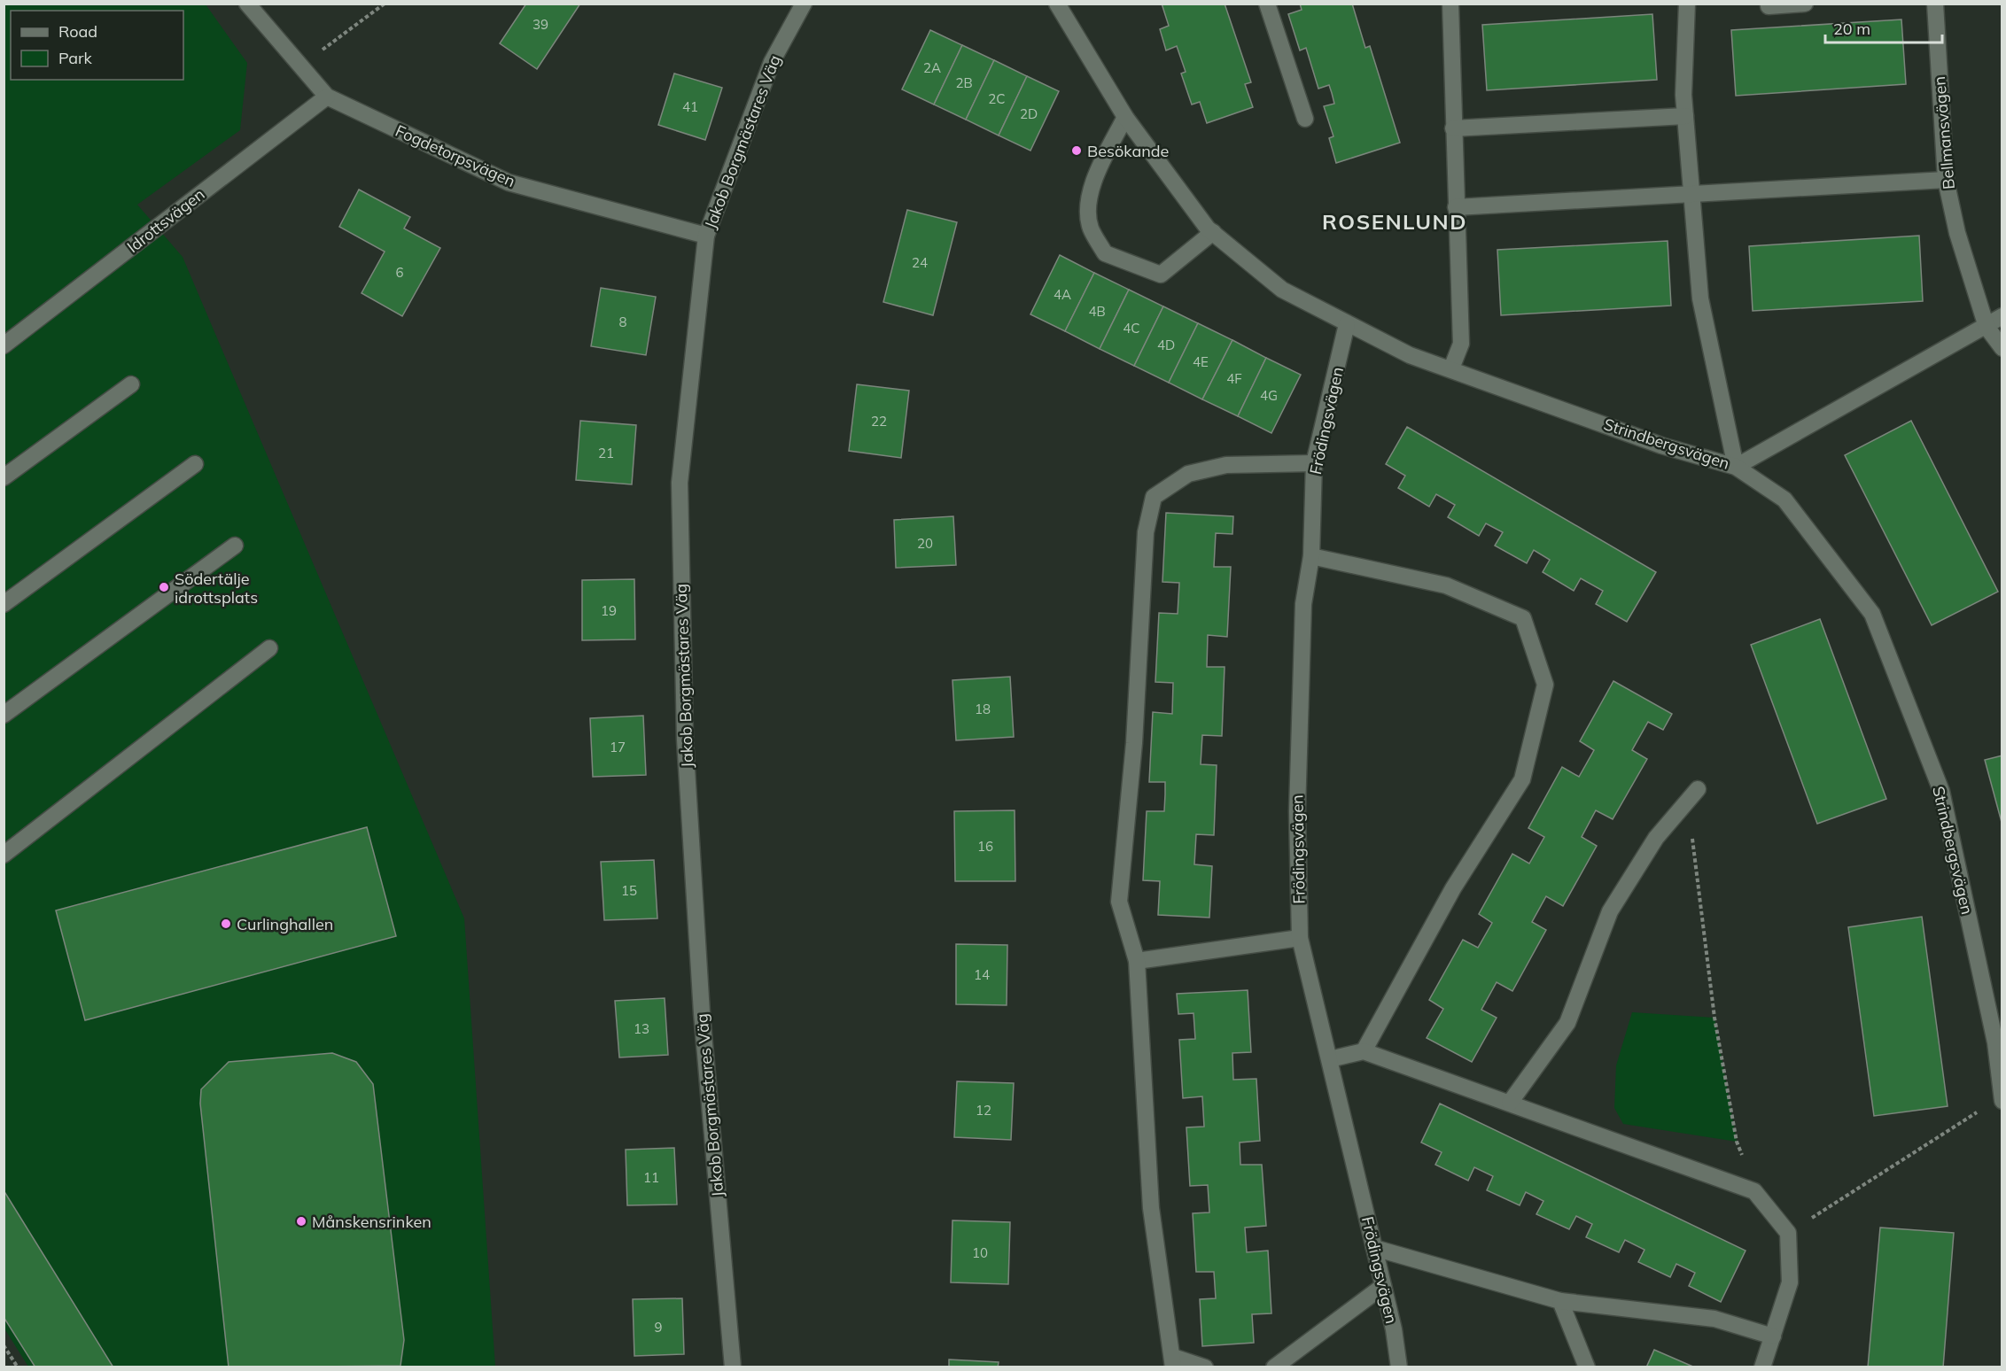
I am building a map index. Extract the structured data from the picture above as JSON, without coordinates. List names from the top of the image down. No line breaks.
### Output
{"streets":{"street":["Bellmansvägen","Jakob Borgmästares Väg","Fogdetorpsvägen","Idrottsvägen","Frödingsvägen","Strindbergsvägen"]},"crossings":[["Jakob Borgmästares Väg","Fogdetorpsvägen"],["Fogdetorpsvägen","Idrottsvägen"],["Frödingsvägen","Strindbergsvägen"]],"districts":["ROSENLUND"],"places":["Besökande","Södertälje idrottsplats","Curlinghallen","Månskensrinken"],"house_numbers":["39","2A","2B","2C","41","2D","24","6","4A","4B","8","4C","4D","4E","4F","4G","22","21","20","19","18","17","16","15","14","13","12","11","10","9"],"legend":["Road","Park"],"scale_bar":"20 m"}
